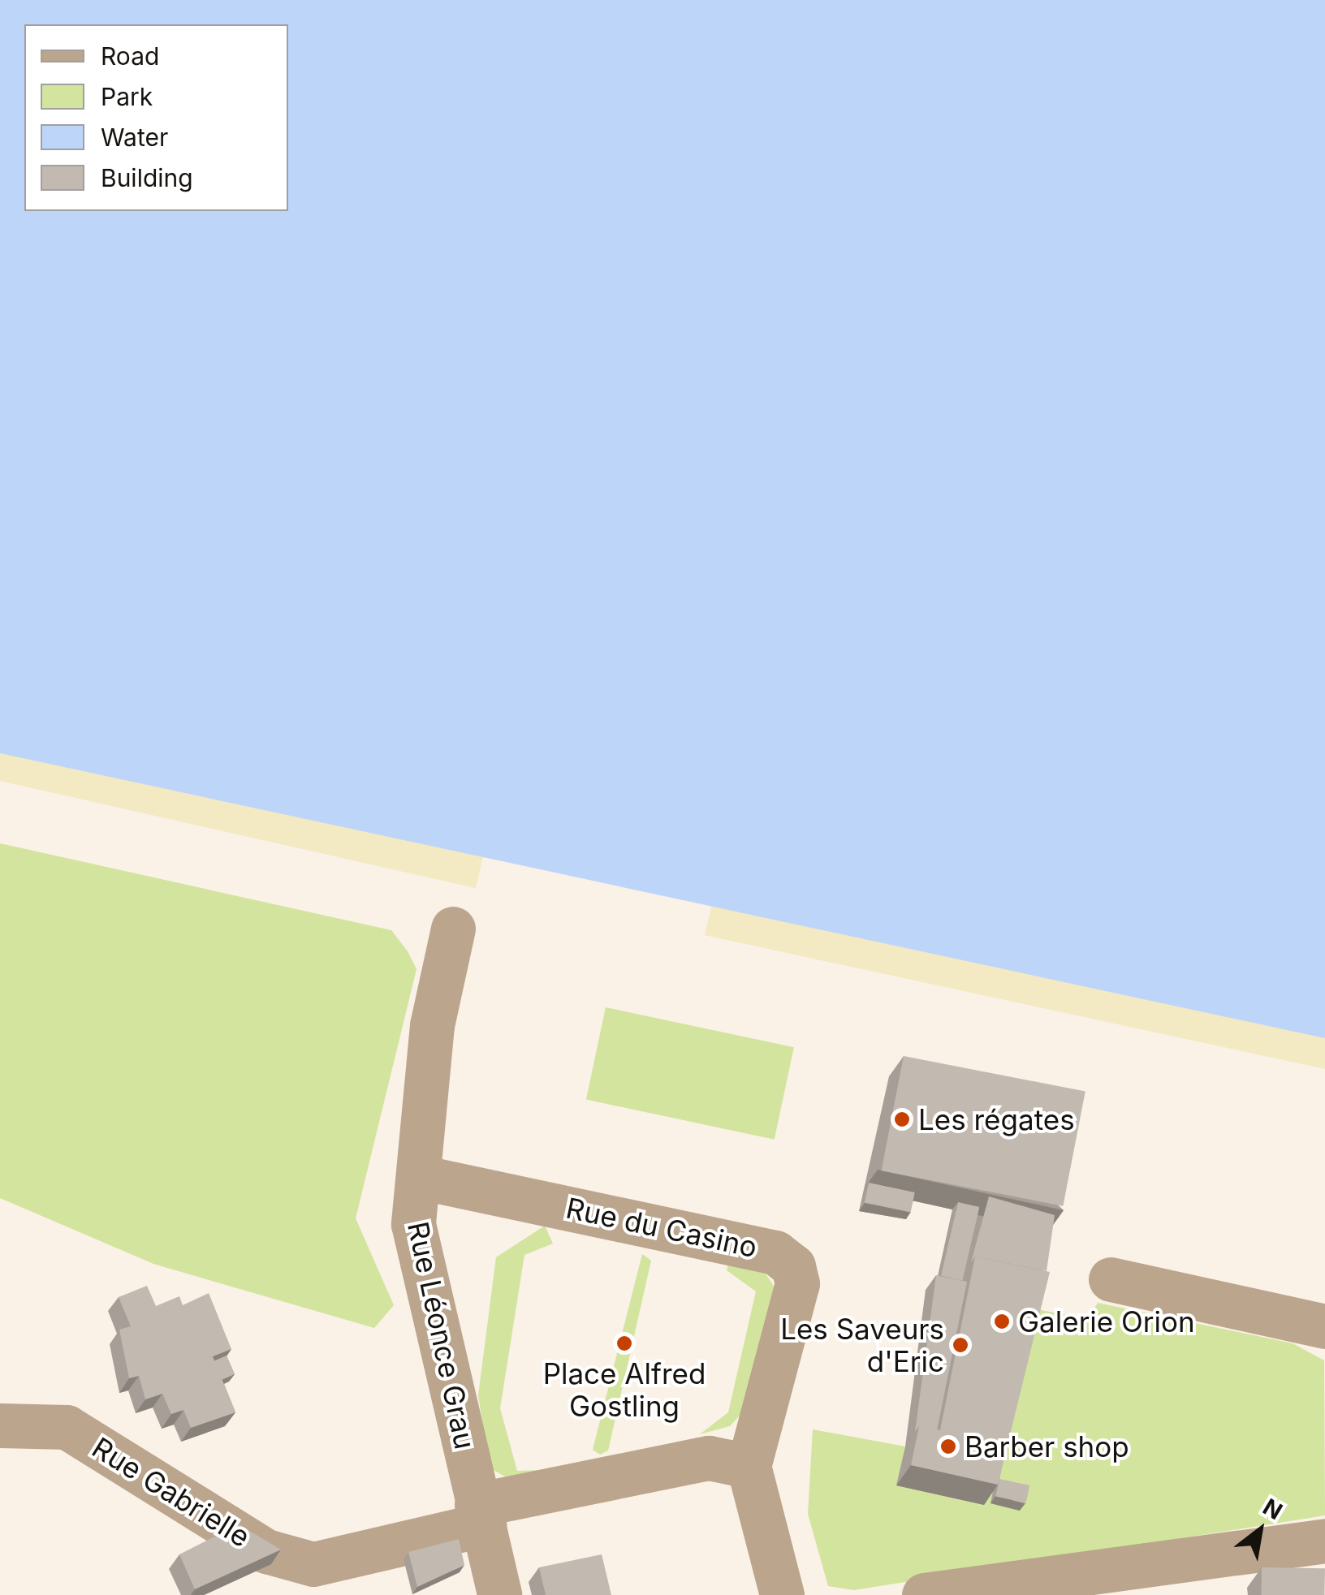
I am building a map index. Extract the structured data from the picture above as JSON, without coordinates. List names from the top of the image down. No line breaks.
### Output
{"streets":{"street":["Rue du Casino","Rue Léonce Grau","Rue Gabrielle"]},"crossings":[["Rue du Casino","Rue Léonce Grau"],["Rue du Casino","Rue Gabrielle"],["Rue Léonce Grau","Rue Gabrielle"]],"places":["Les régates","Galerie Orion","Place Alfred Gostling","Les Saveurs d'Eric","Barber shop"],"legend":["Road","Park","Water","Building"],"north":"top right"}
